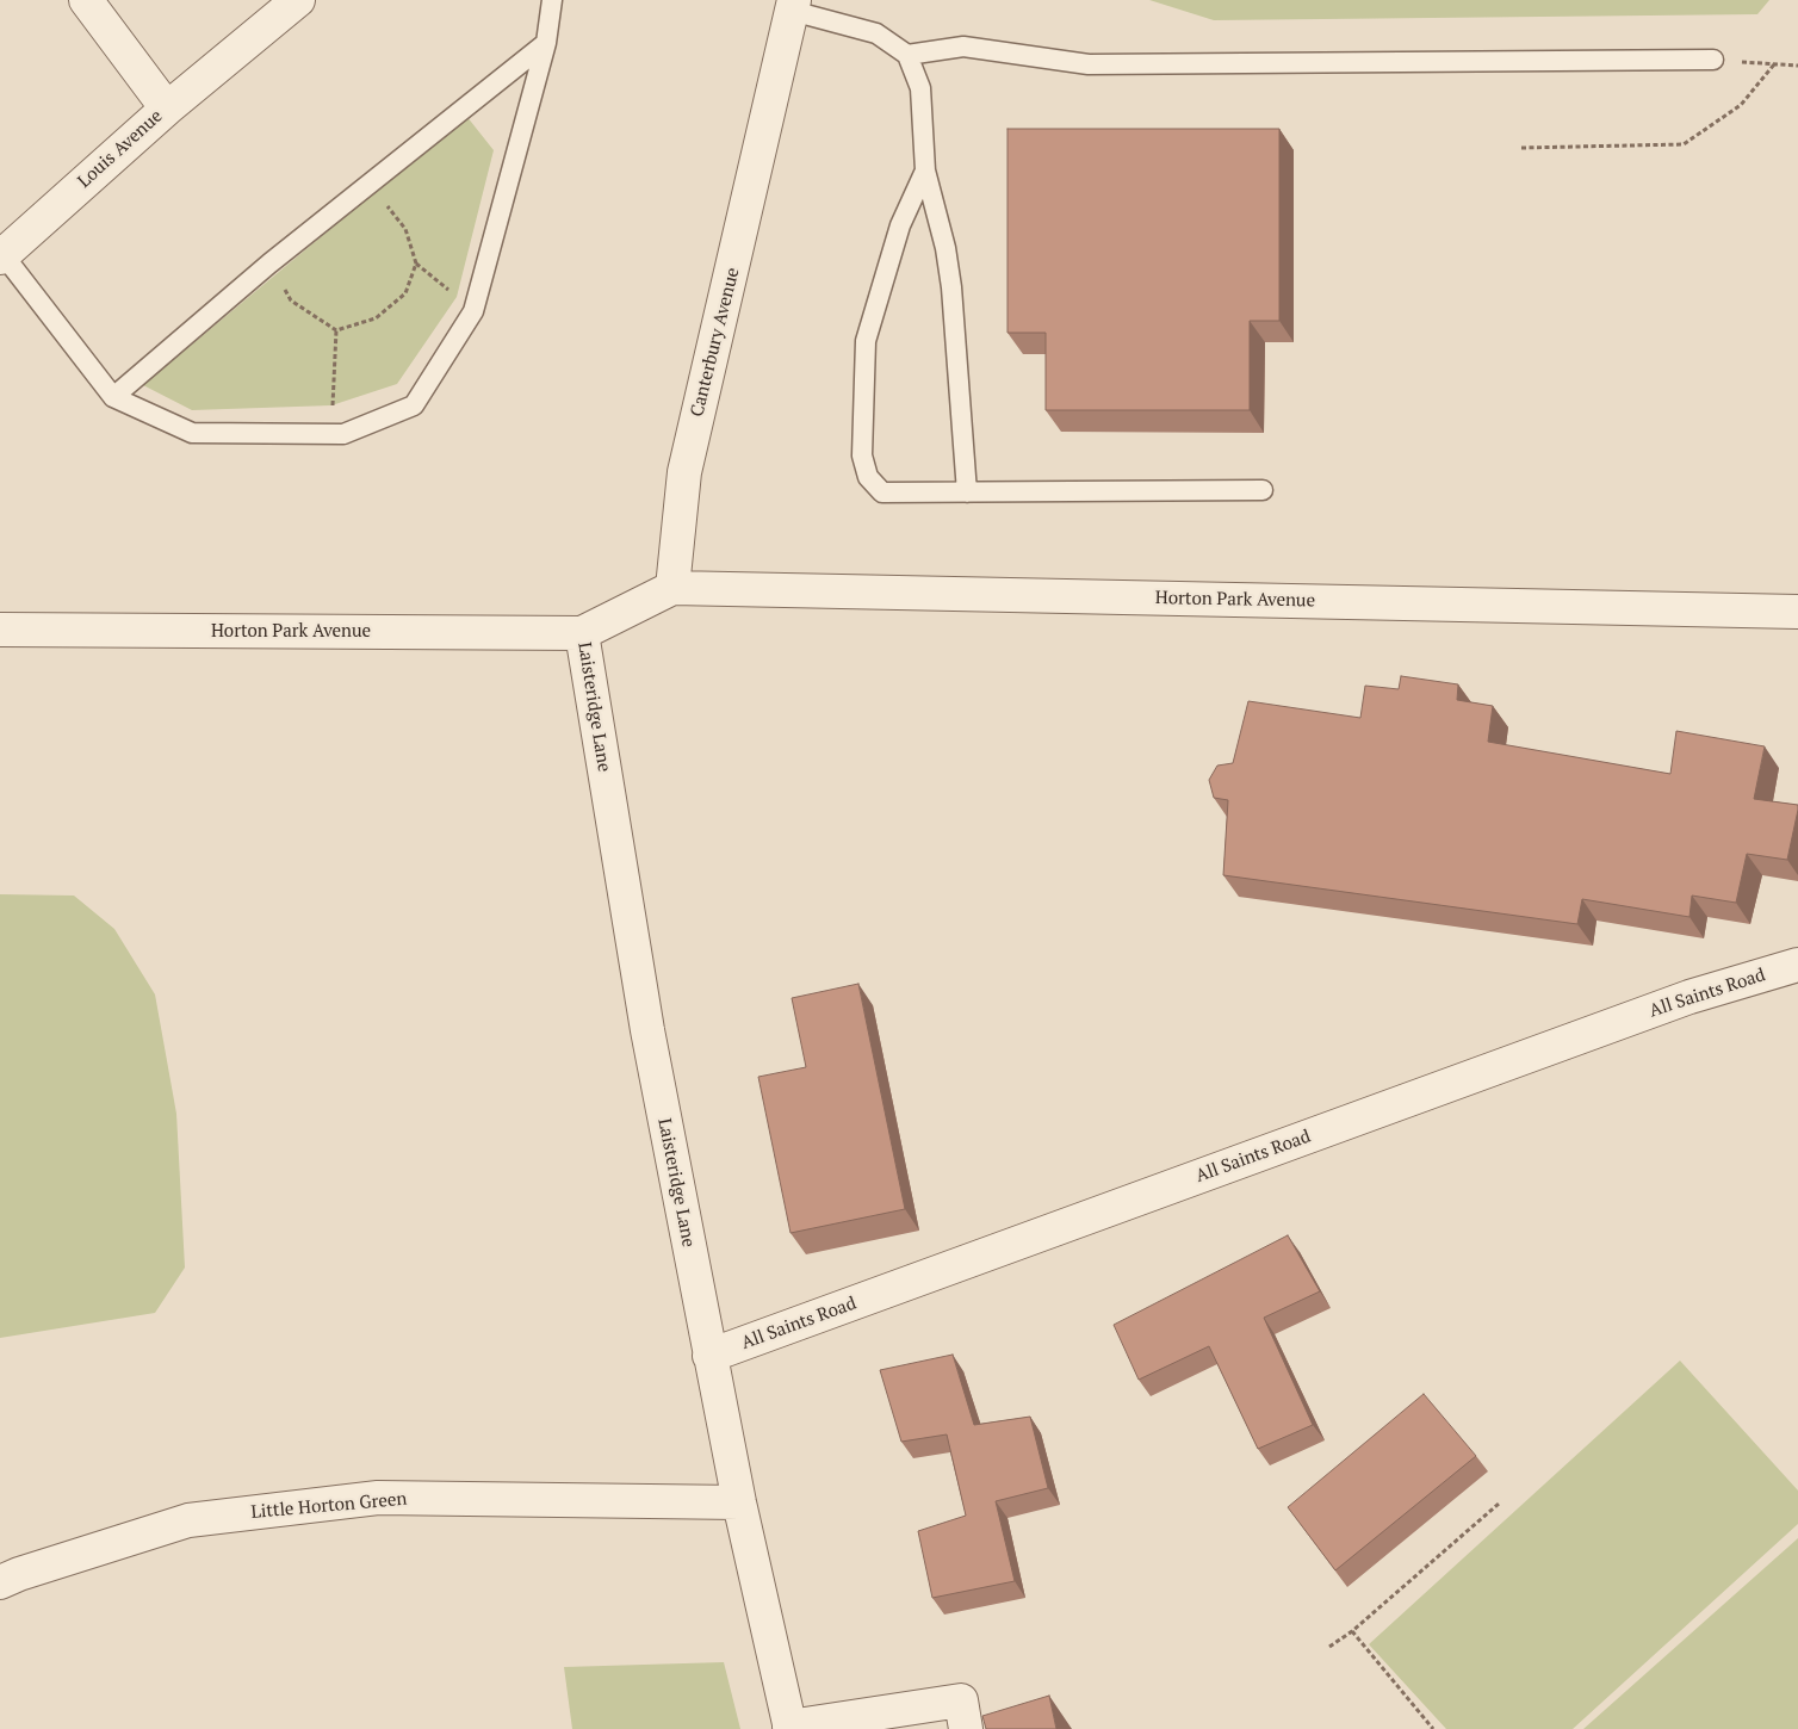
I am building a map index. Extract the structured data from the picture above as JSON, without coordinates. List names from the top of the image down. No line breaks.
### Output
{"streets":{"street":["Louis Avenue","Canterbury Avenue","Horton Park Avenue","Laisteridge Lane","All Saints Road","Little Horton Green"]},"crossings":[["Canterbury Avenue","Horton Park Avenue"],["Horton Park Avenue","Laisteridge Lane"],["Laisteridge Lane","All Saints Road"],["Laisteridge Lane","Little Horton Green"]]}
